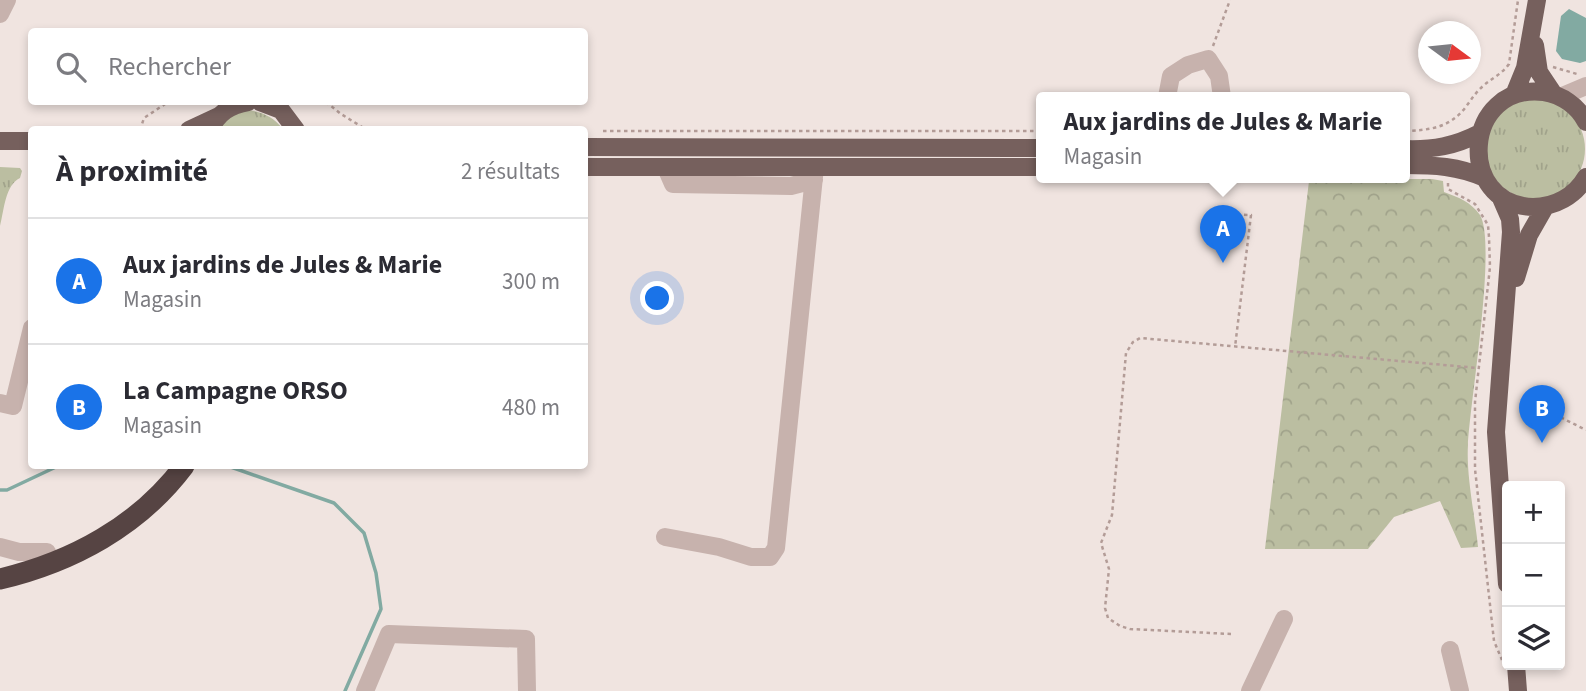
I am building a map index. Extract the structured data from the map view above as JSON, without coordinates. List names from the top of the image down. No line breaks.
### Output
{"north":"right","page":{"search":"Rechercher","popup":["Aux jardins de Jules & Marie","Magasin"],"heading":["À proximité","2 résultats"],"pins":["A","B"],"list":[{"mark":"A","name":"Aux jardins de Jules & Marie","note":"Magasin","value":"300 m"},{"mark":"B","name":"La Campagne ORSO","note":"Magasin","value":"480 m"}],"map_buttons":["+","−"]}}
